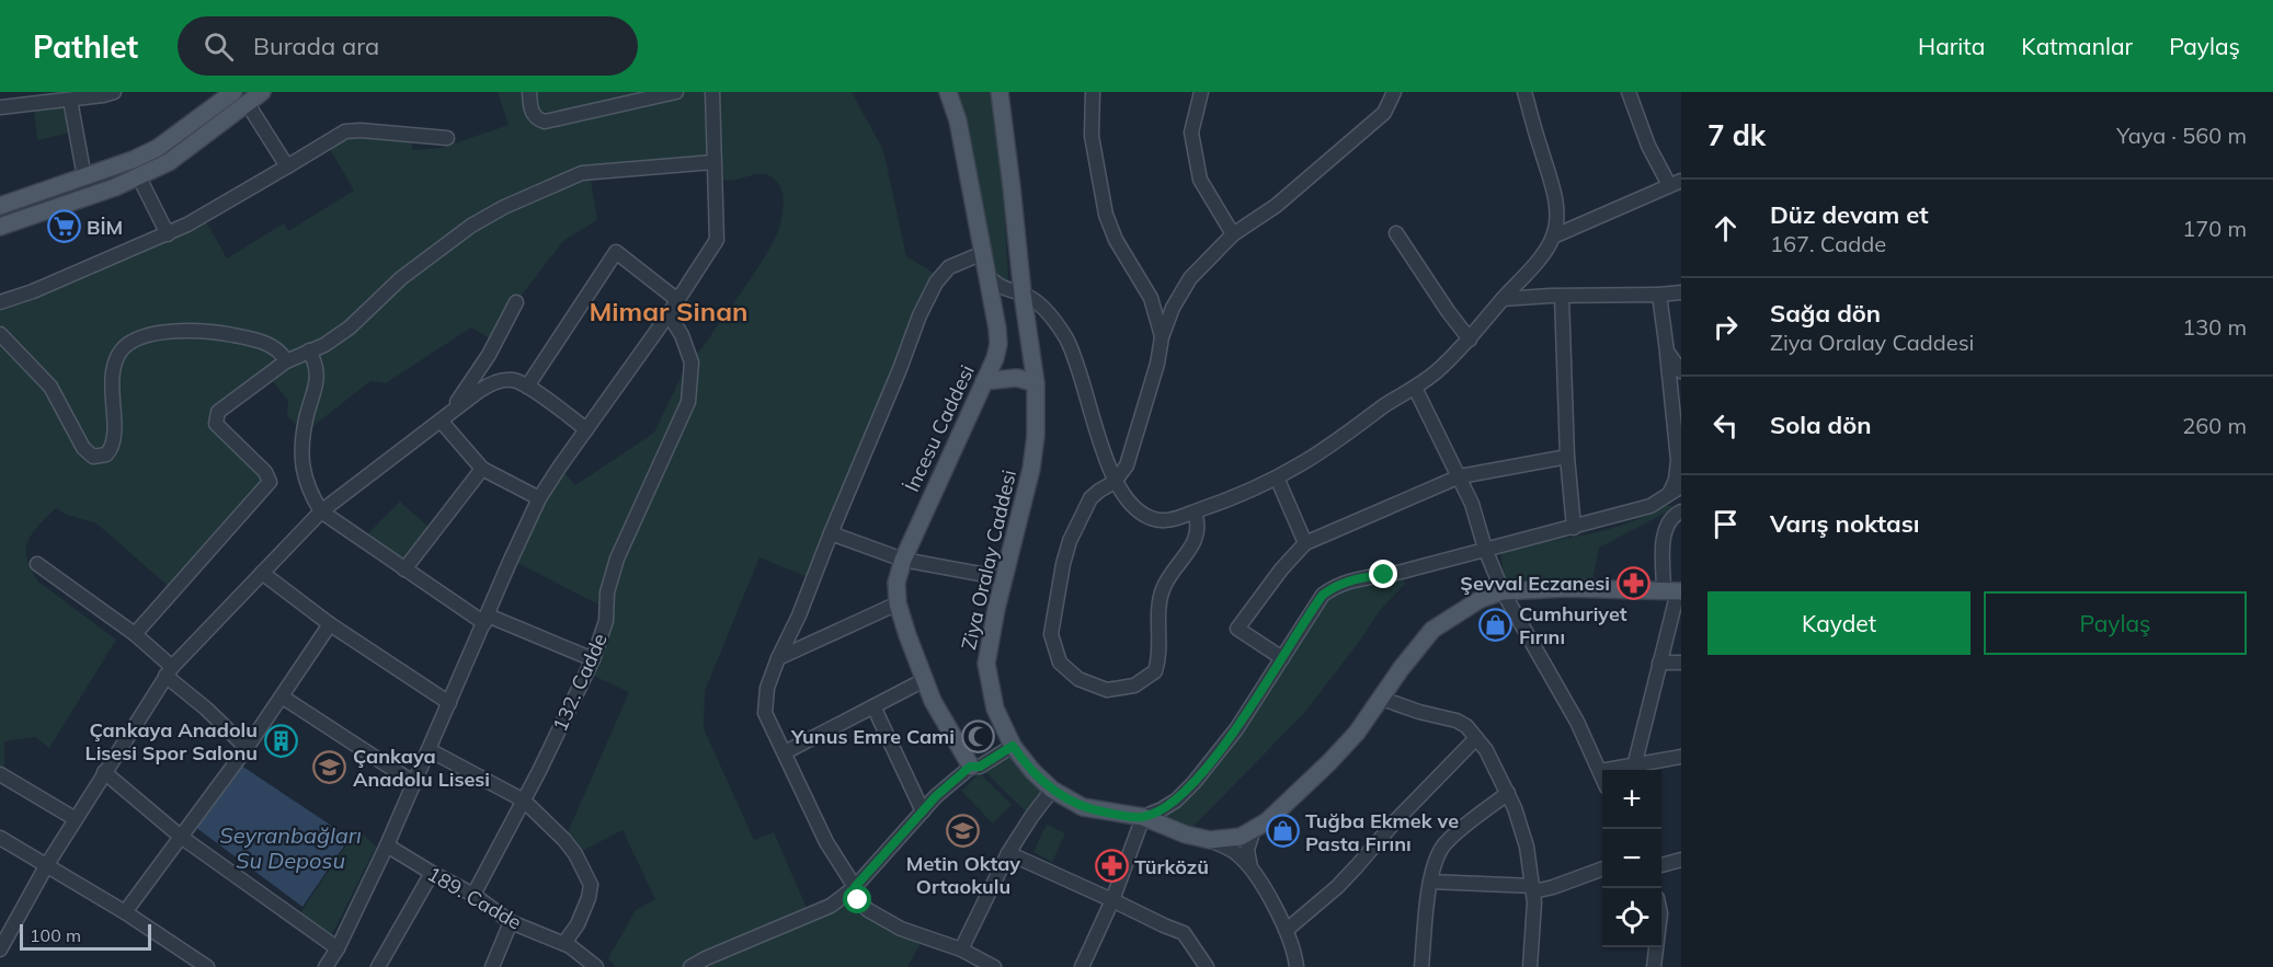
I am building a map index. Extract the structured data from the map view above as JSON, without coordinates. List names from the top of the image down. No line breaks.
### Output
{"streets":{"main road":["İncesu Caddesi","Ziya Oralay Caddesi"],"street":["132. Cadde","189. Cadde"]},"crossings":[["132. Cadde","189. Cadde"]],"districts":["Mimar Sinan"],"water":["Seyranbağları Su Deposu"],"places":{"supermarket":["BİM"],"pharmacy":["Şevval Eczanesi","Türközü"],"shop":["Cumhuriyet Fırını","Tuğba Ekmek ve Pasta Fırını"],"mosque":["Yunus Emre Cami"],"building":["Çankaya Anadolu Lisesi Spor Salonu"],"school or university":["Çankaya Anadolu Lisesi","Metin Oktay Ortaokulu"]},"scale_bar":"100 m","page":{"header":"Pathlet","search":"Burada ara","nav":["Harita","Katmanlar","Paylaş"],"heading":["7 dk","Yaya · 560 m"],"list":[["Düz devam et","167. Cadde","170 m"],["Sağa dön","Ziya Oralay Caddesi","130 m"],["Sola dön","260 m"],"Varış noktası"],"buttons":["Kaydet","Paylaş"],"map_buttons":["+","−"],"scale":"100 m"}}
